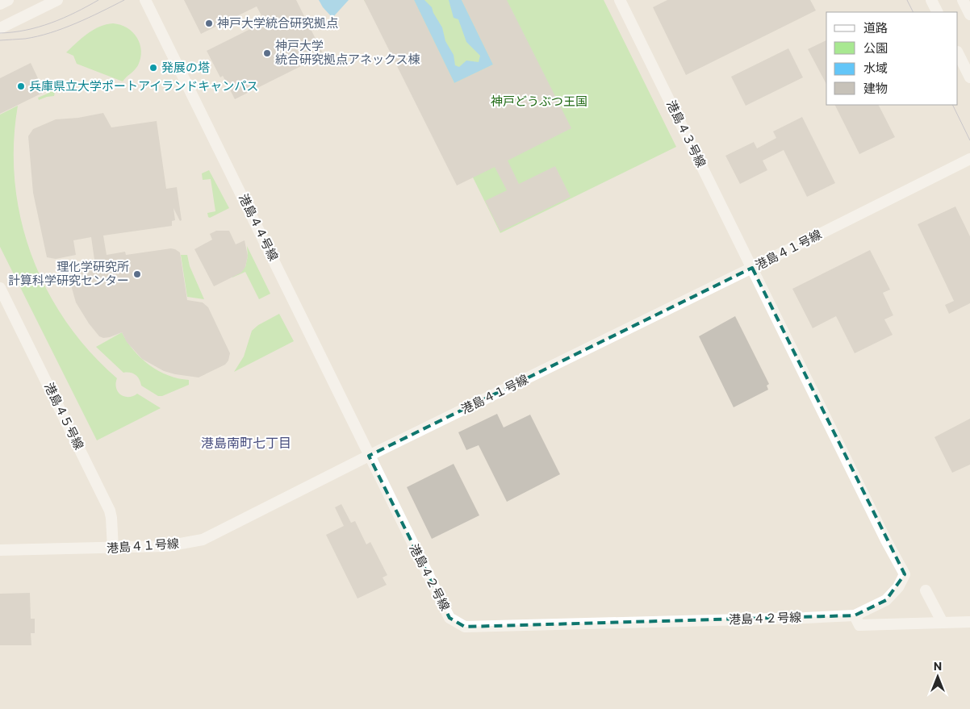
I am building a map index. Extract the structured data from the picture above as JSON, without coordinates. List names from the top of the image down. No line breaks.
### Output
{"streets":{"street":["港島４３号線","港島４４号線","港島４１号線","港島４５号線","港島４２号線"]},"crossings":[["港島４３号線","港島４１号線"],["港島４３号線","港島４２号線"],["港島４４号線","港島４１号線"],["港島４４号線","港島４２号線"],["港島４１号線","港島４５号線"],["港島４１号線","港島４２号線"]],"districts":["港島南町七丁目"],"parks":["神戸どうぶつ王国"],"places":["神戸大学統合研究拠点","神戸大学 統合研究拠点アネックス棟","発展の塔","兵庫県立大学ポートアイランドキャンパス","理化学研究所 計算科学研究センター"],"legend":["道路","公園","水域","建物"],"north":"top"}
